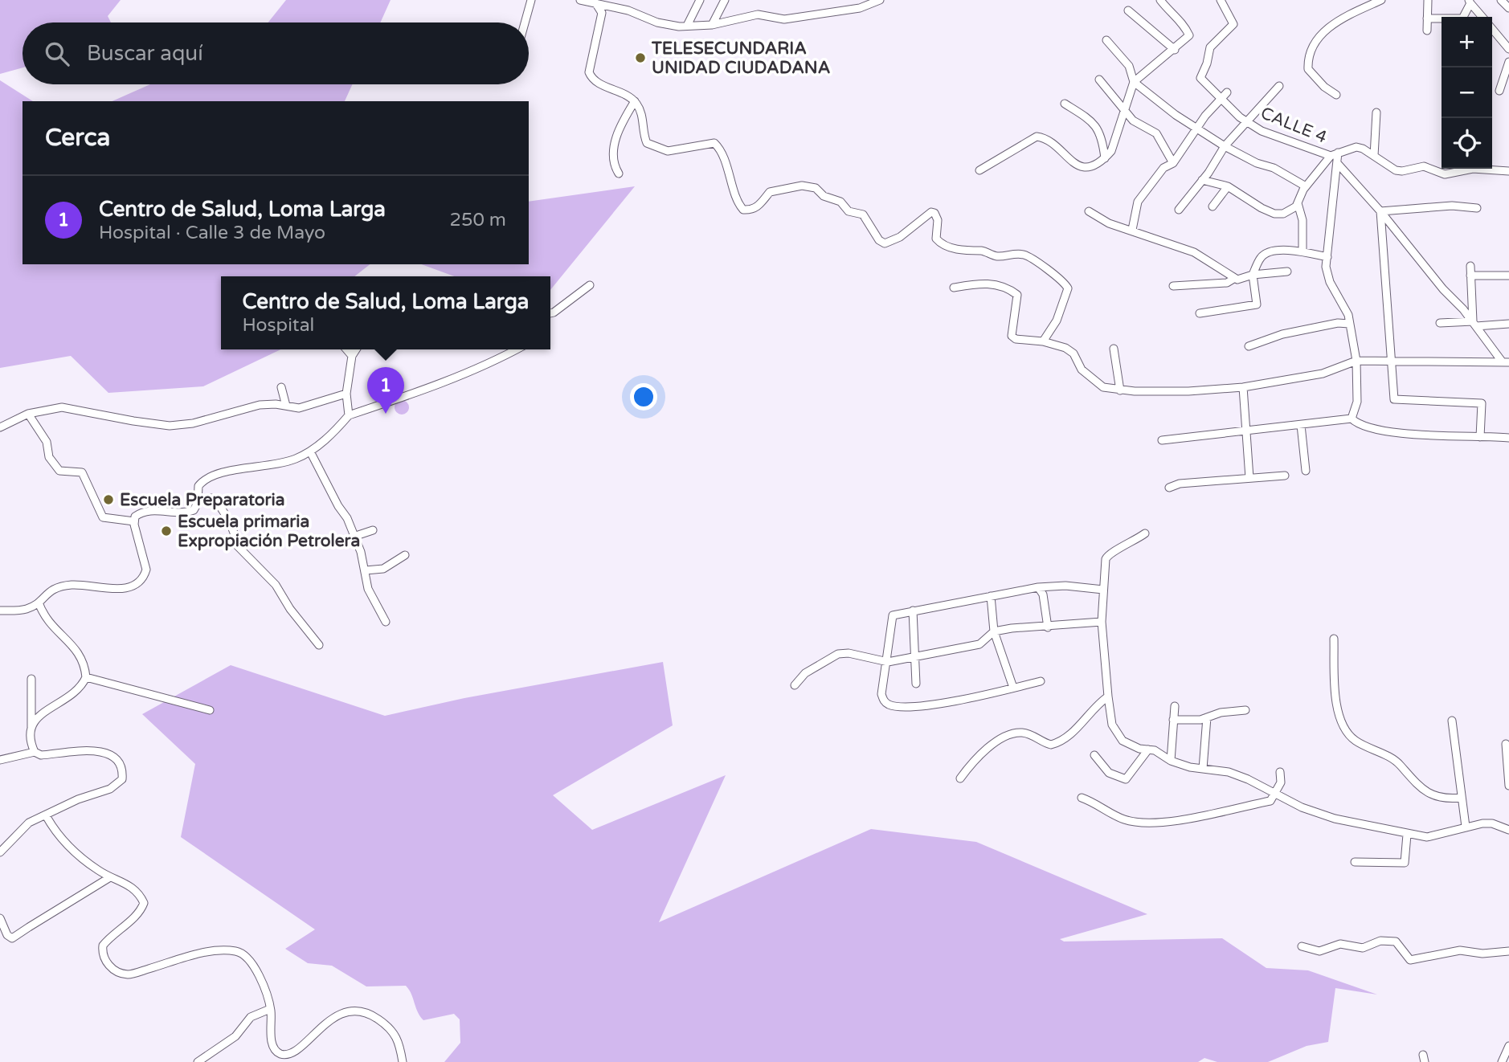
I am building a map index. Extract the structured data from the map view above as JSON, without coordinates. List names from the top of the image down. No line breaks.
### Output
{"streets":{"street":["CALLE 4"]},"places":["TELESECUNDARIA UNIDAD CIUDADANA","Escuela Preparatoria","Escuela primaria Expropiación Petrolera"],"page":{"map_buttons":["+","−"],"search":"Buscar aquí","heading":"Cerca","list":[{"mark":"1","name":"Centro de Salud, Loma Larga","note":"Hospital · Calle 3 de Mayo","value":"250 m"}],"popup":["Centro de Salud, Loma Larga","Hospital"],"pins":"1"}}
